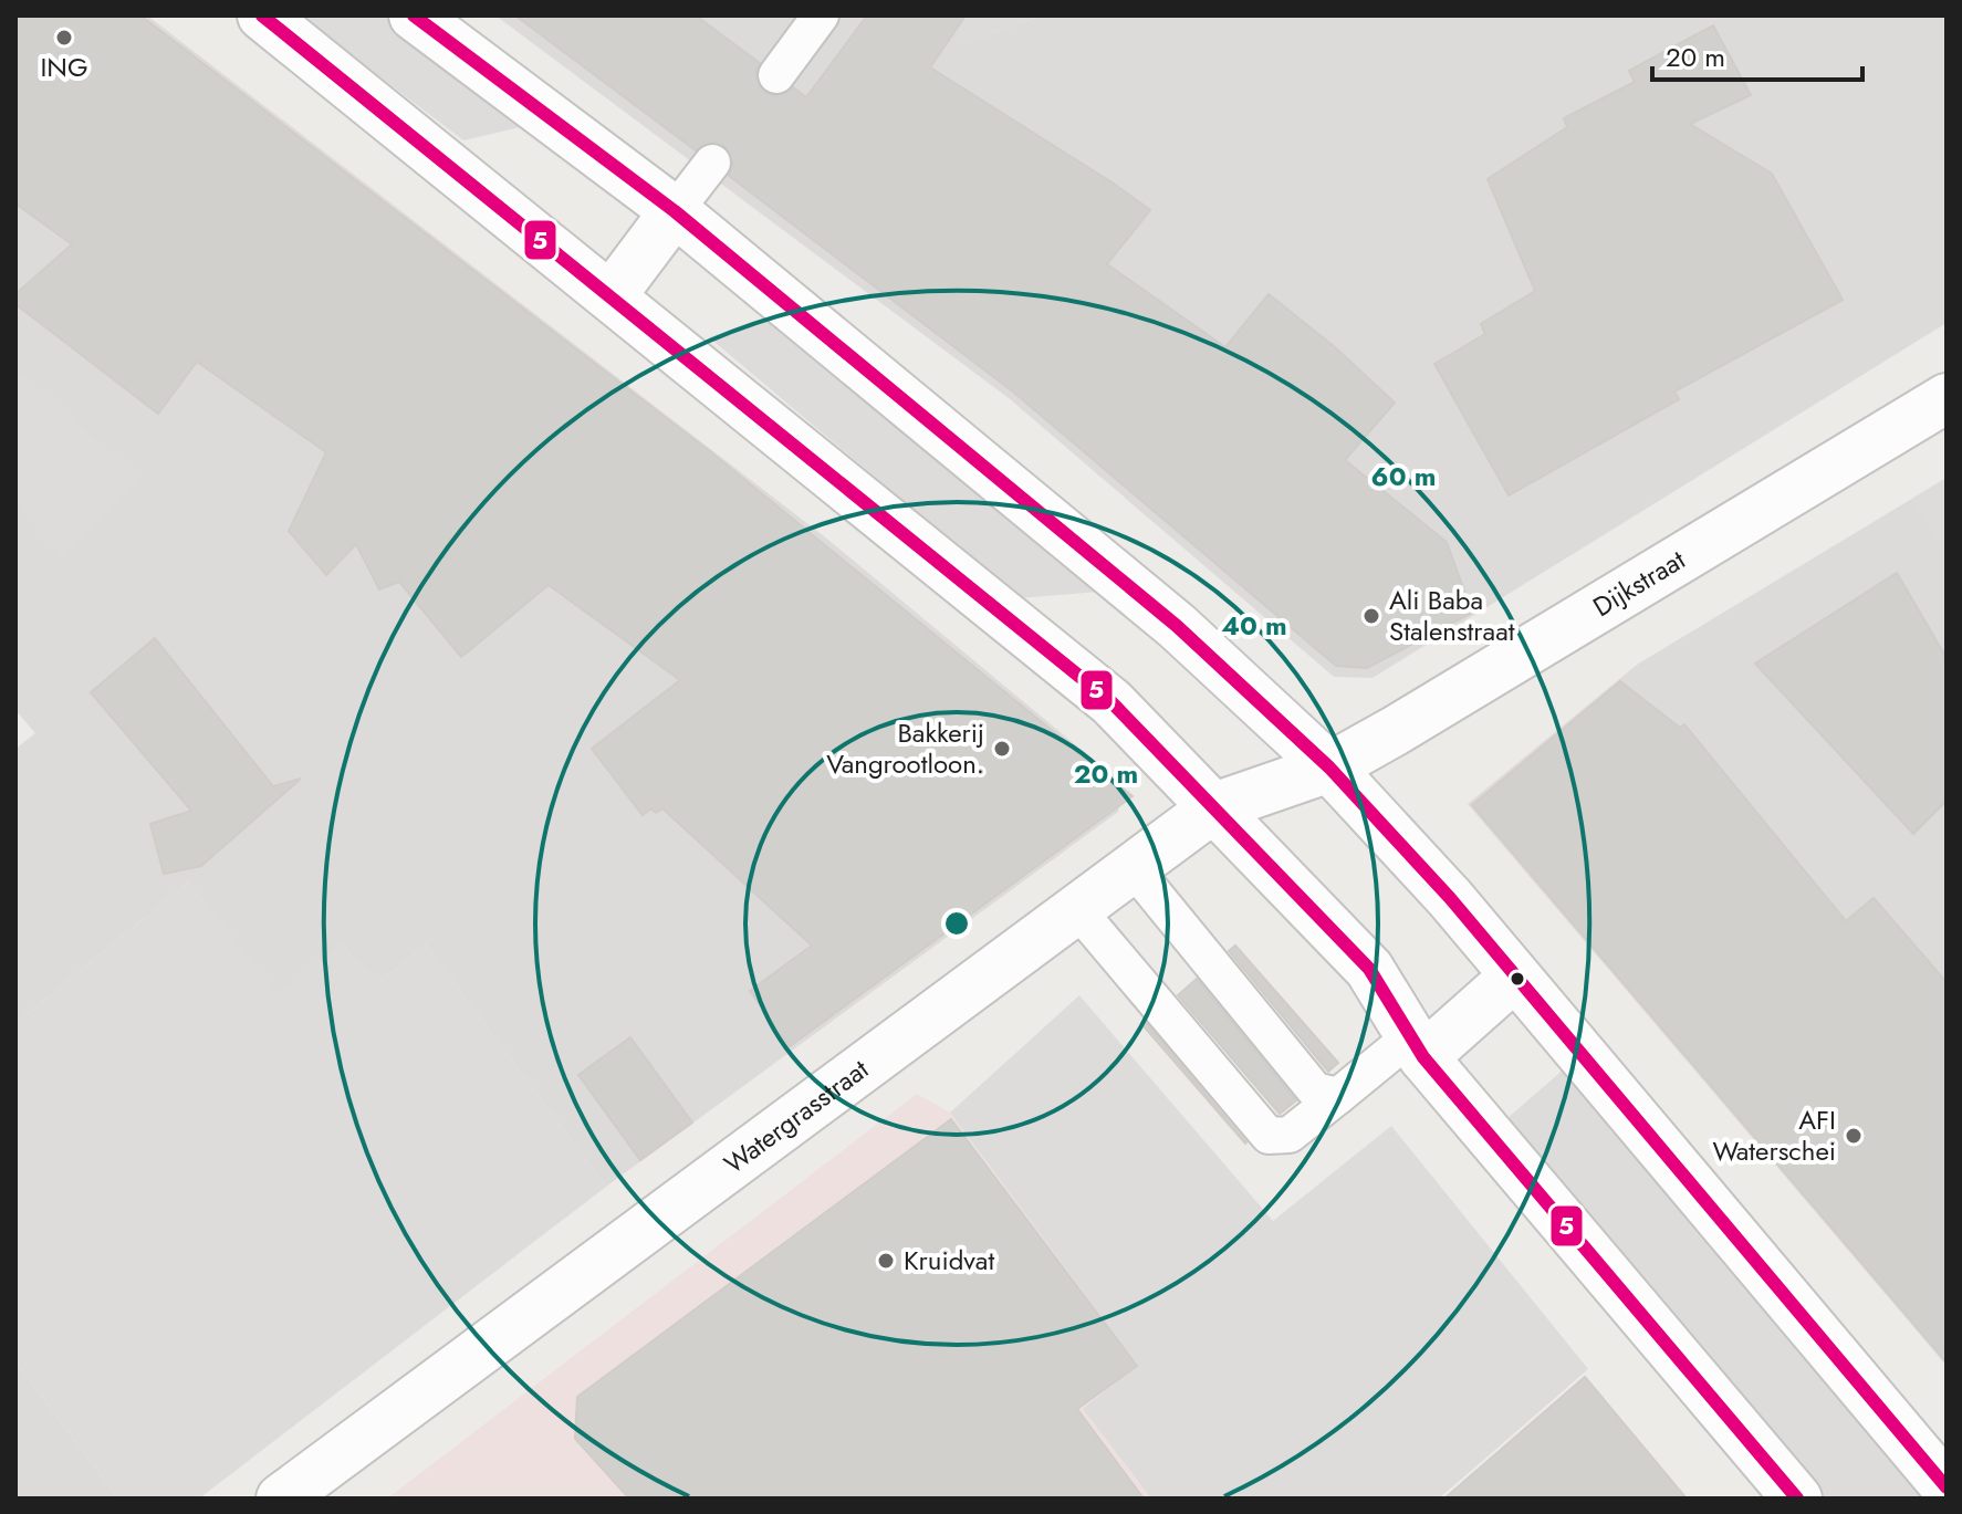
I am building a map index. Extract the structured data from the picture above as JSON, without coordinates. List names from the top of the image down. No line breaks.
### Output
{"streets":{"street":["Dijkstraat","Watergrasstraat"]},"crossings":[["Dijkstraat","Watergrasstraat"]],"places":["ING","Ali Baba Stalenstraat","Bakkerij Vangrootloon.","AFI Waterschei","Kruidvat"],"lines":["transit line 5"],"scale_bar":"20 m","rings":["60 m","40 m","20 m"]}
